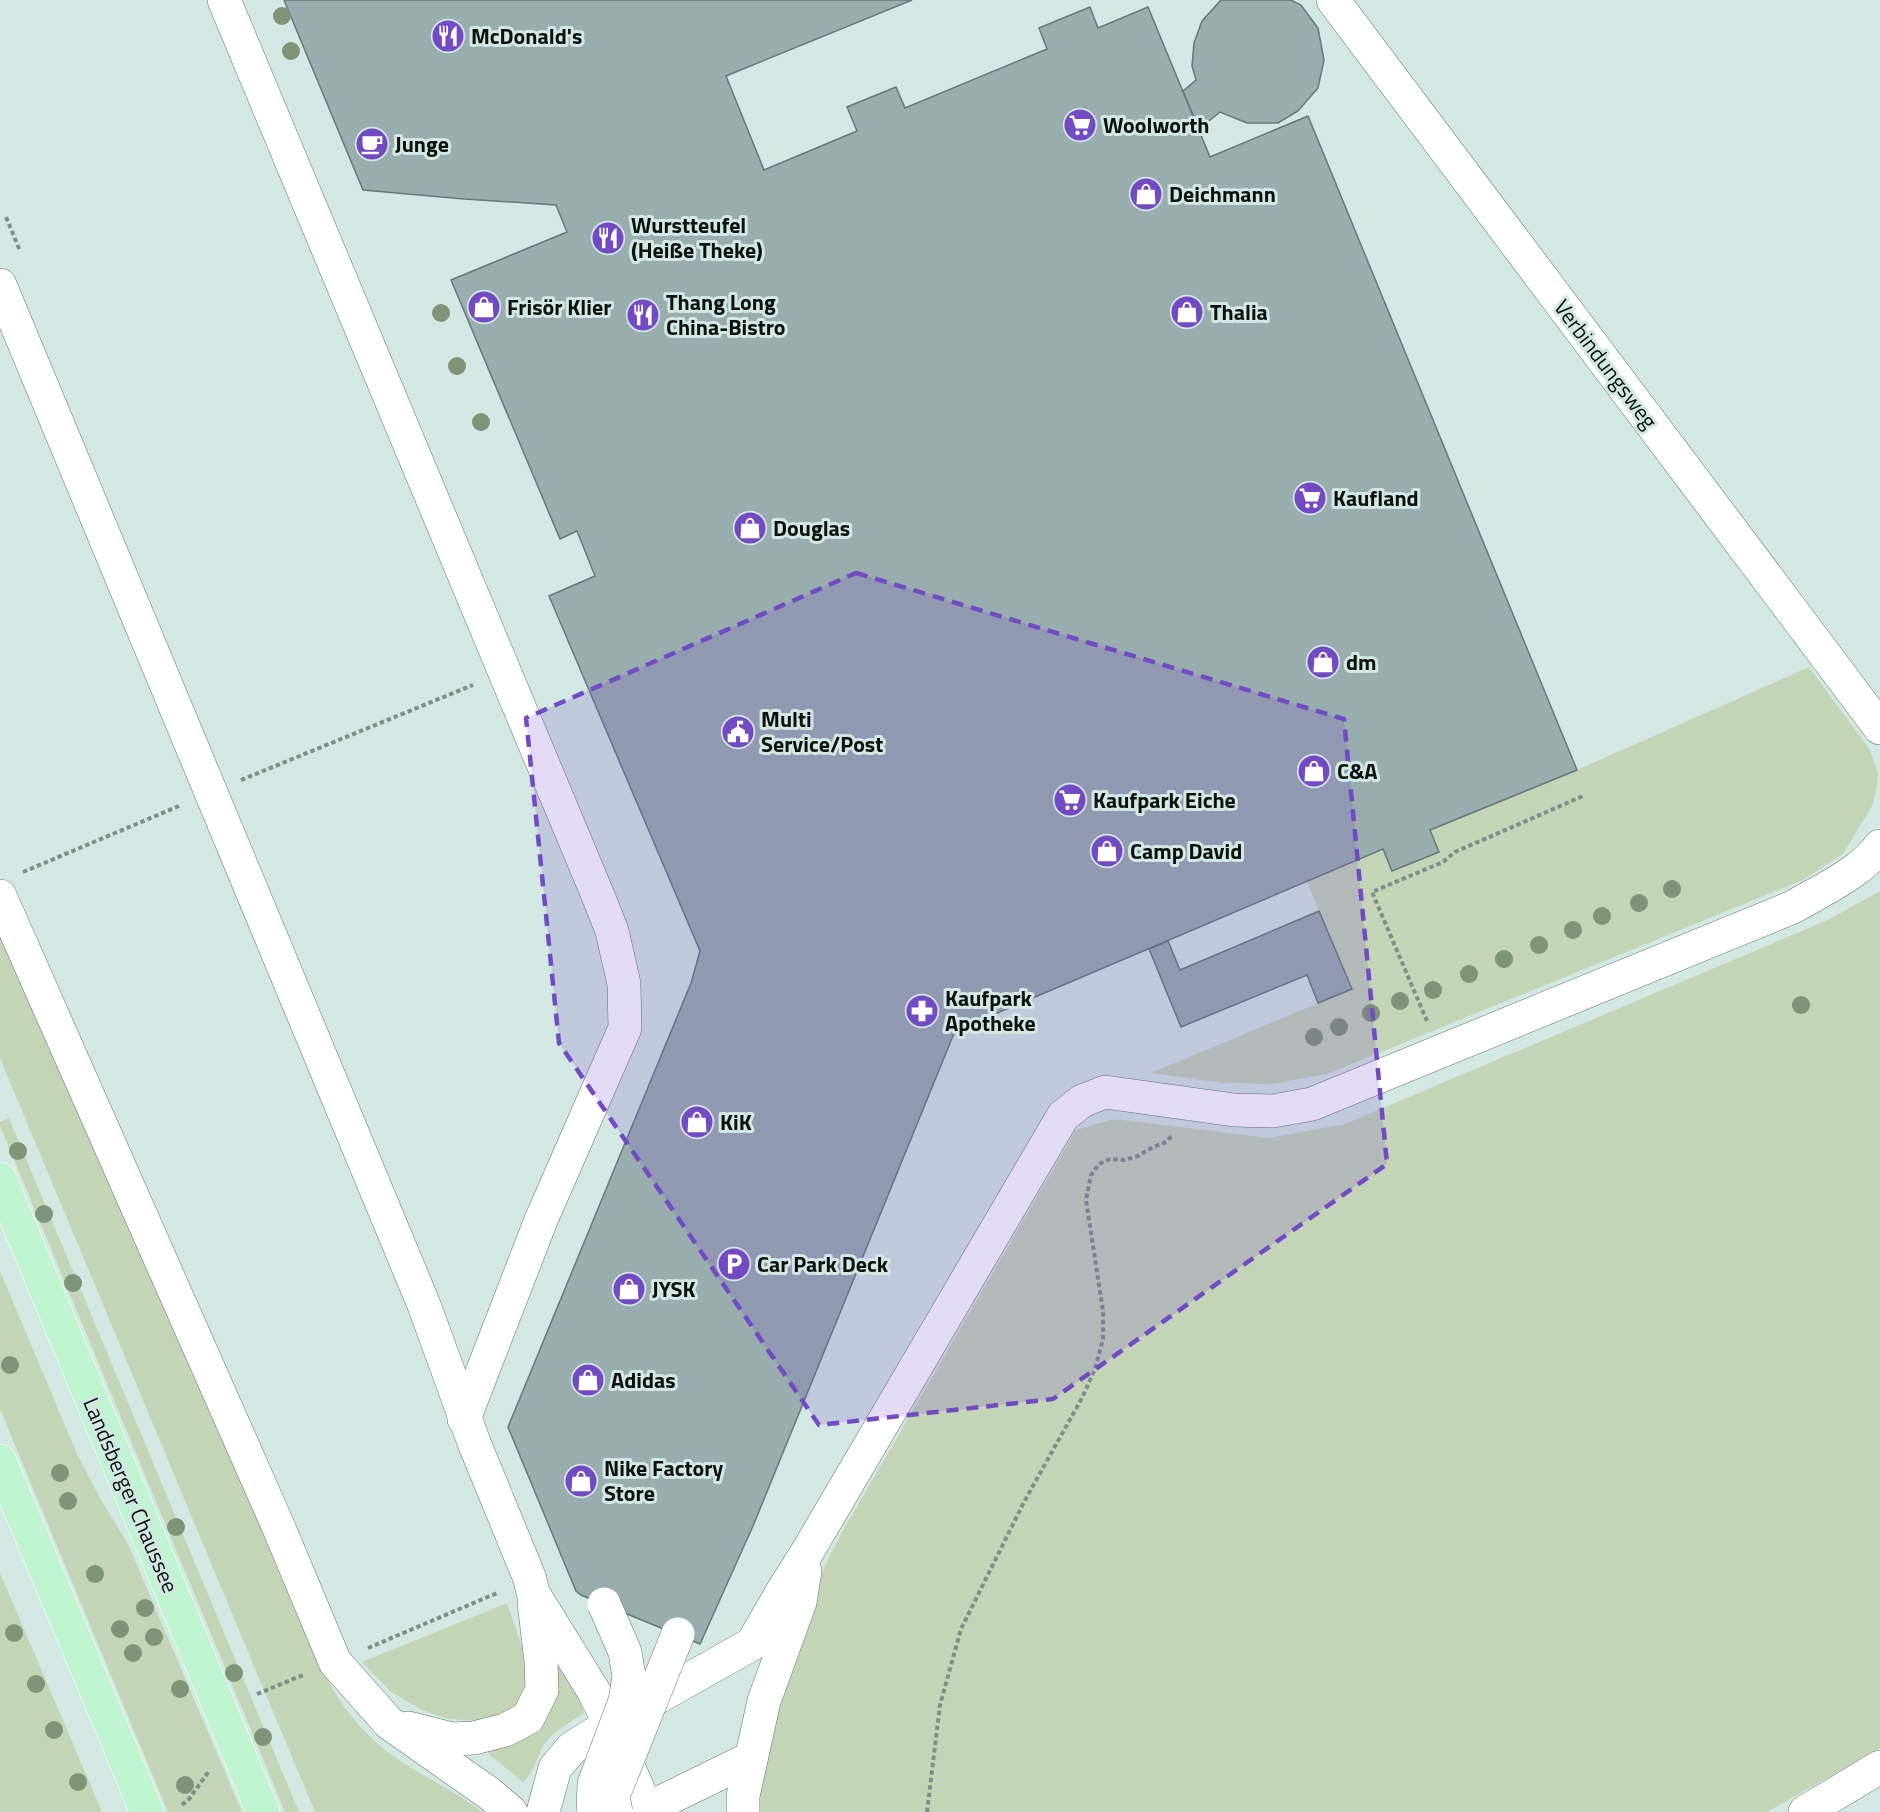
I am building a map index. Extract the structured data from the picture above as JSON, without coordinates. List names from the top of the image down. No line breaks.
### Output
{"streets":{"main road":["Landsberger Chaussee"],"street":["Verbindungsweg"]},"places":{"restaurant":["McDonald's","Wurstteufel (Heiße Theke)","Thang Long China-Bistro"],"supermarket":["Woolworth","Kaufland","Kaufpark Eiche"],"cafe":["Junge"],"shop":["Deichmann","Frisör Klier","Thalia","Douglas","dm","C&A","Camp David","KiK","JYSK","Adidas","Nike Factory Store"],"public building":["Multi Service/Post"],"pharmacy":["Kaufpark Apotheke"],"parking":["Car Park Deck"]}}
